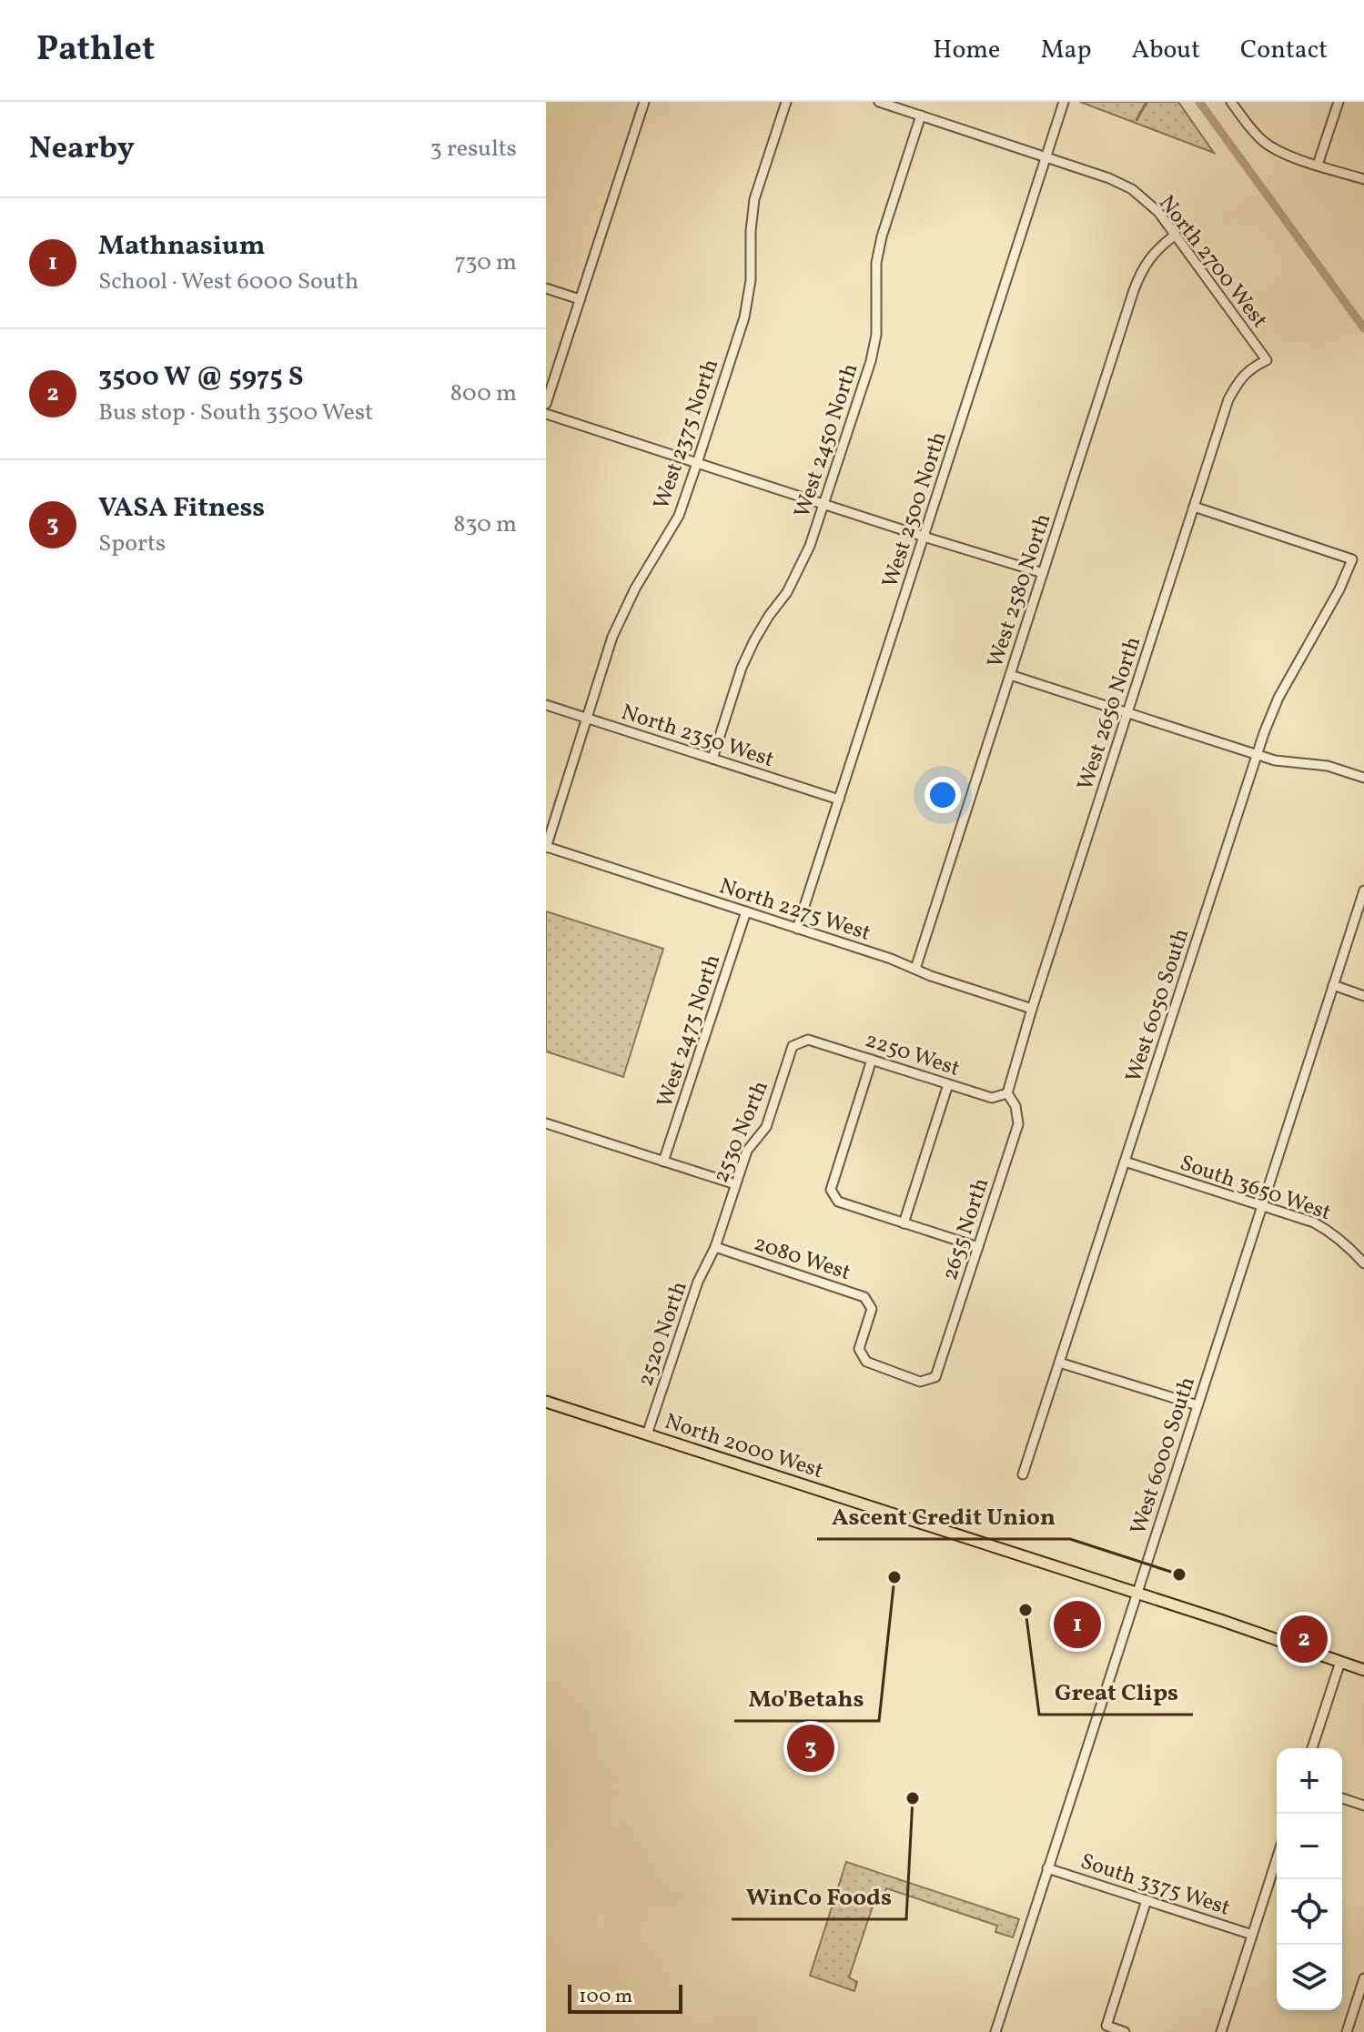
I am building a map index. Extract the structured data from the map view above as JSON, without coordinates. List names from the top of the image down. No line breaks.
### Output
{"streets":{"main road":["North 2000 West"],"street":["North 2700 West","West 2375 North","West 2450 North","West 2500 North","West 2580 North","West 2650 North","North 2350 West","North 2275 West","West 6050 South","West 2475 North","2250 West","2530 North","South 3650 West","2655 North","2080 West","2520 North","West 6000 South","South 3375 West"]},"crossings":[["North 2700 West","West 2450 North"],["North 2700 West","West 2500 North"],["North 2700 West","West 2580 North"],["North 2700 West","West 2650 North"],["West 2375 North","North 2350 West"],["West 2375 North","North 2275 West"],["West 2450 North","North 2350 West"],["West 2500 North","North 2350 West"],["West 2500 North","North 2275 West"],["West 2580 North","North 2275 West"],["West 2650 North","North 2275 West"],["West 2650 North","West 6050 South"],["West 2650 North","2250 West"],["West 2650 North","2655 North"],["North 2275 West","West 2475 North"],["West 6050 South","South 3650 West"],["2250 West","2530 North"],["2250 West","2655 North"],["2530 North","2080 West"],["2530 North","2520 North"],["South 3650 West","West 6000 South"],["2655 North","2080 West"],["2080 West","2520 North"],["2520 North","North 2000 West"],["North 2000 West","West 6000 South"],["West 6000 South","South 3375 West"]],"places":["Ascent Credit Union","Mo'Betahs","Great Clips","WinCo Foods"],"scale_bar":"100 m","page":{"header":"Pathlet","nav":["Home","Map","About","Contact"],"heading":["Nearby","3 results"],"list":[{"mark":"1","name":"Mathnasium","note":"School · West 6000 South","value":"730 m"},{"mark":"2","name":"3500 W @ 5975 S","note":"Bus stop · South 3500 West","value":"800 m"},{"mark":"3","name":"VASA Fitness","note":"Sports","value":"830 m"}],"pins":["1","2","3"],"map_buttons":["+","−"],"scale":"100 m"}}
